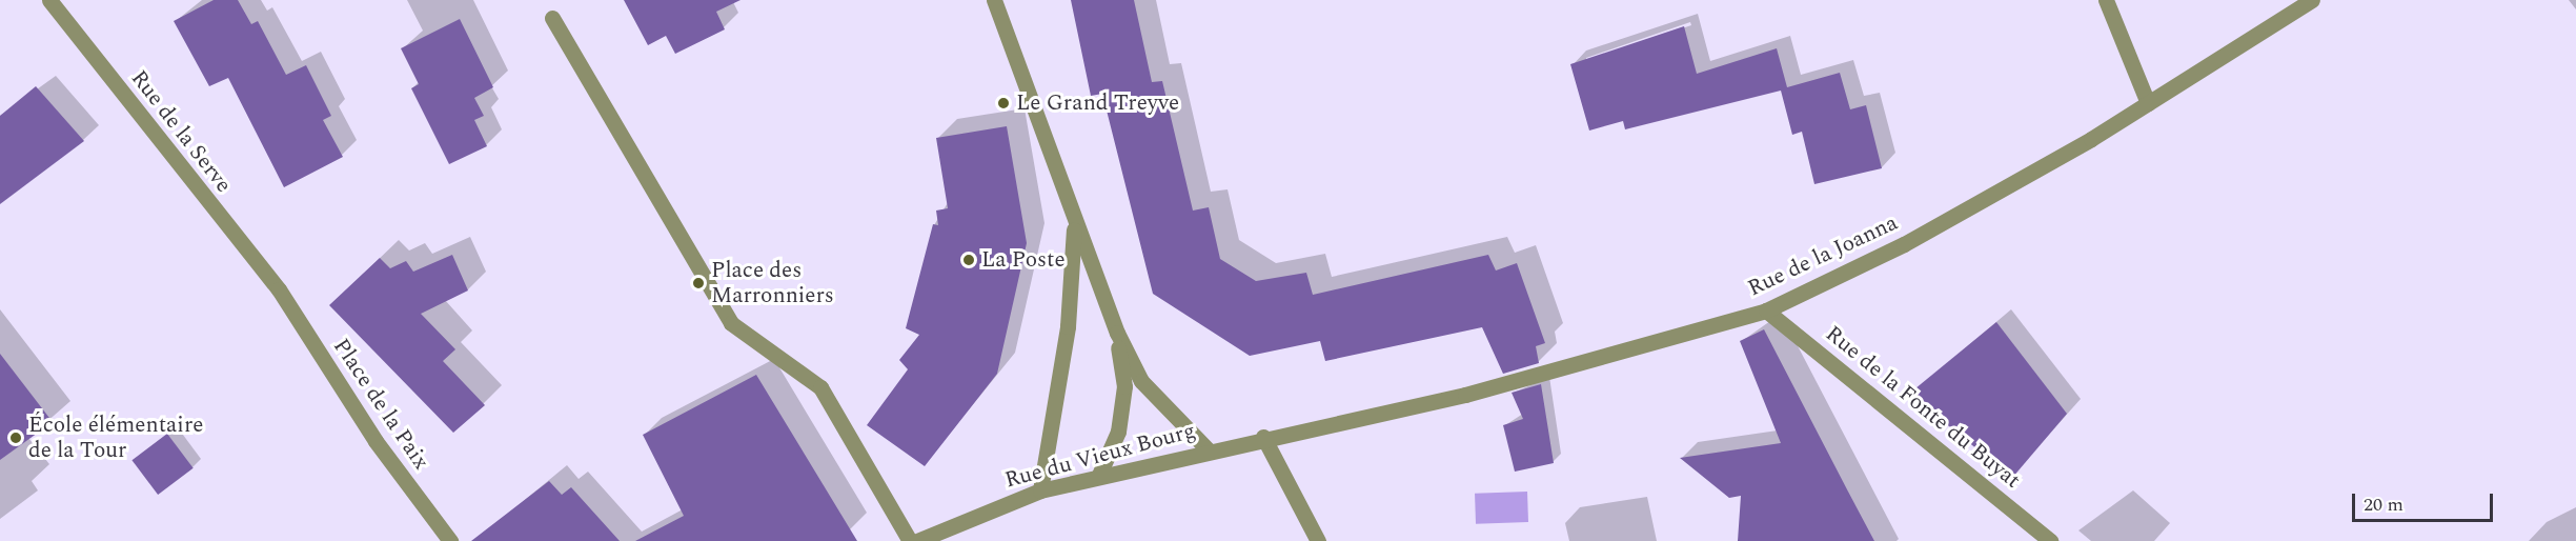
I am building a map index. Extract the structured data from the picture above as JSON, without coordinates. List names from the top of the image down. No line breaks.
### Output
{"streets":{"street":["Rue de la Serve","Rue de la Joanna","Place de la Paix","Rue de la Fonte du Buyat","Rue du Vieux Bourg"]},"crossings":[["Rue de la Serve","Place de la Paix"],["Rue de la Joanna","Rue de la Fonte du Buyat"],["Rue de la Joanna","Rue du Vieux Bourg"]],"places":["Le Grand Treyve","La Poste","Place des Marronniers","École élémentaire de la Tour"],"scale_bar":"20 m"}
